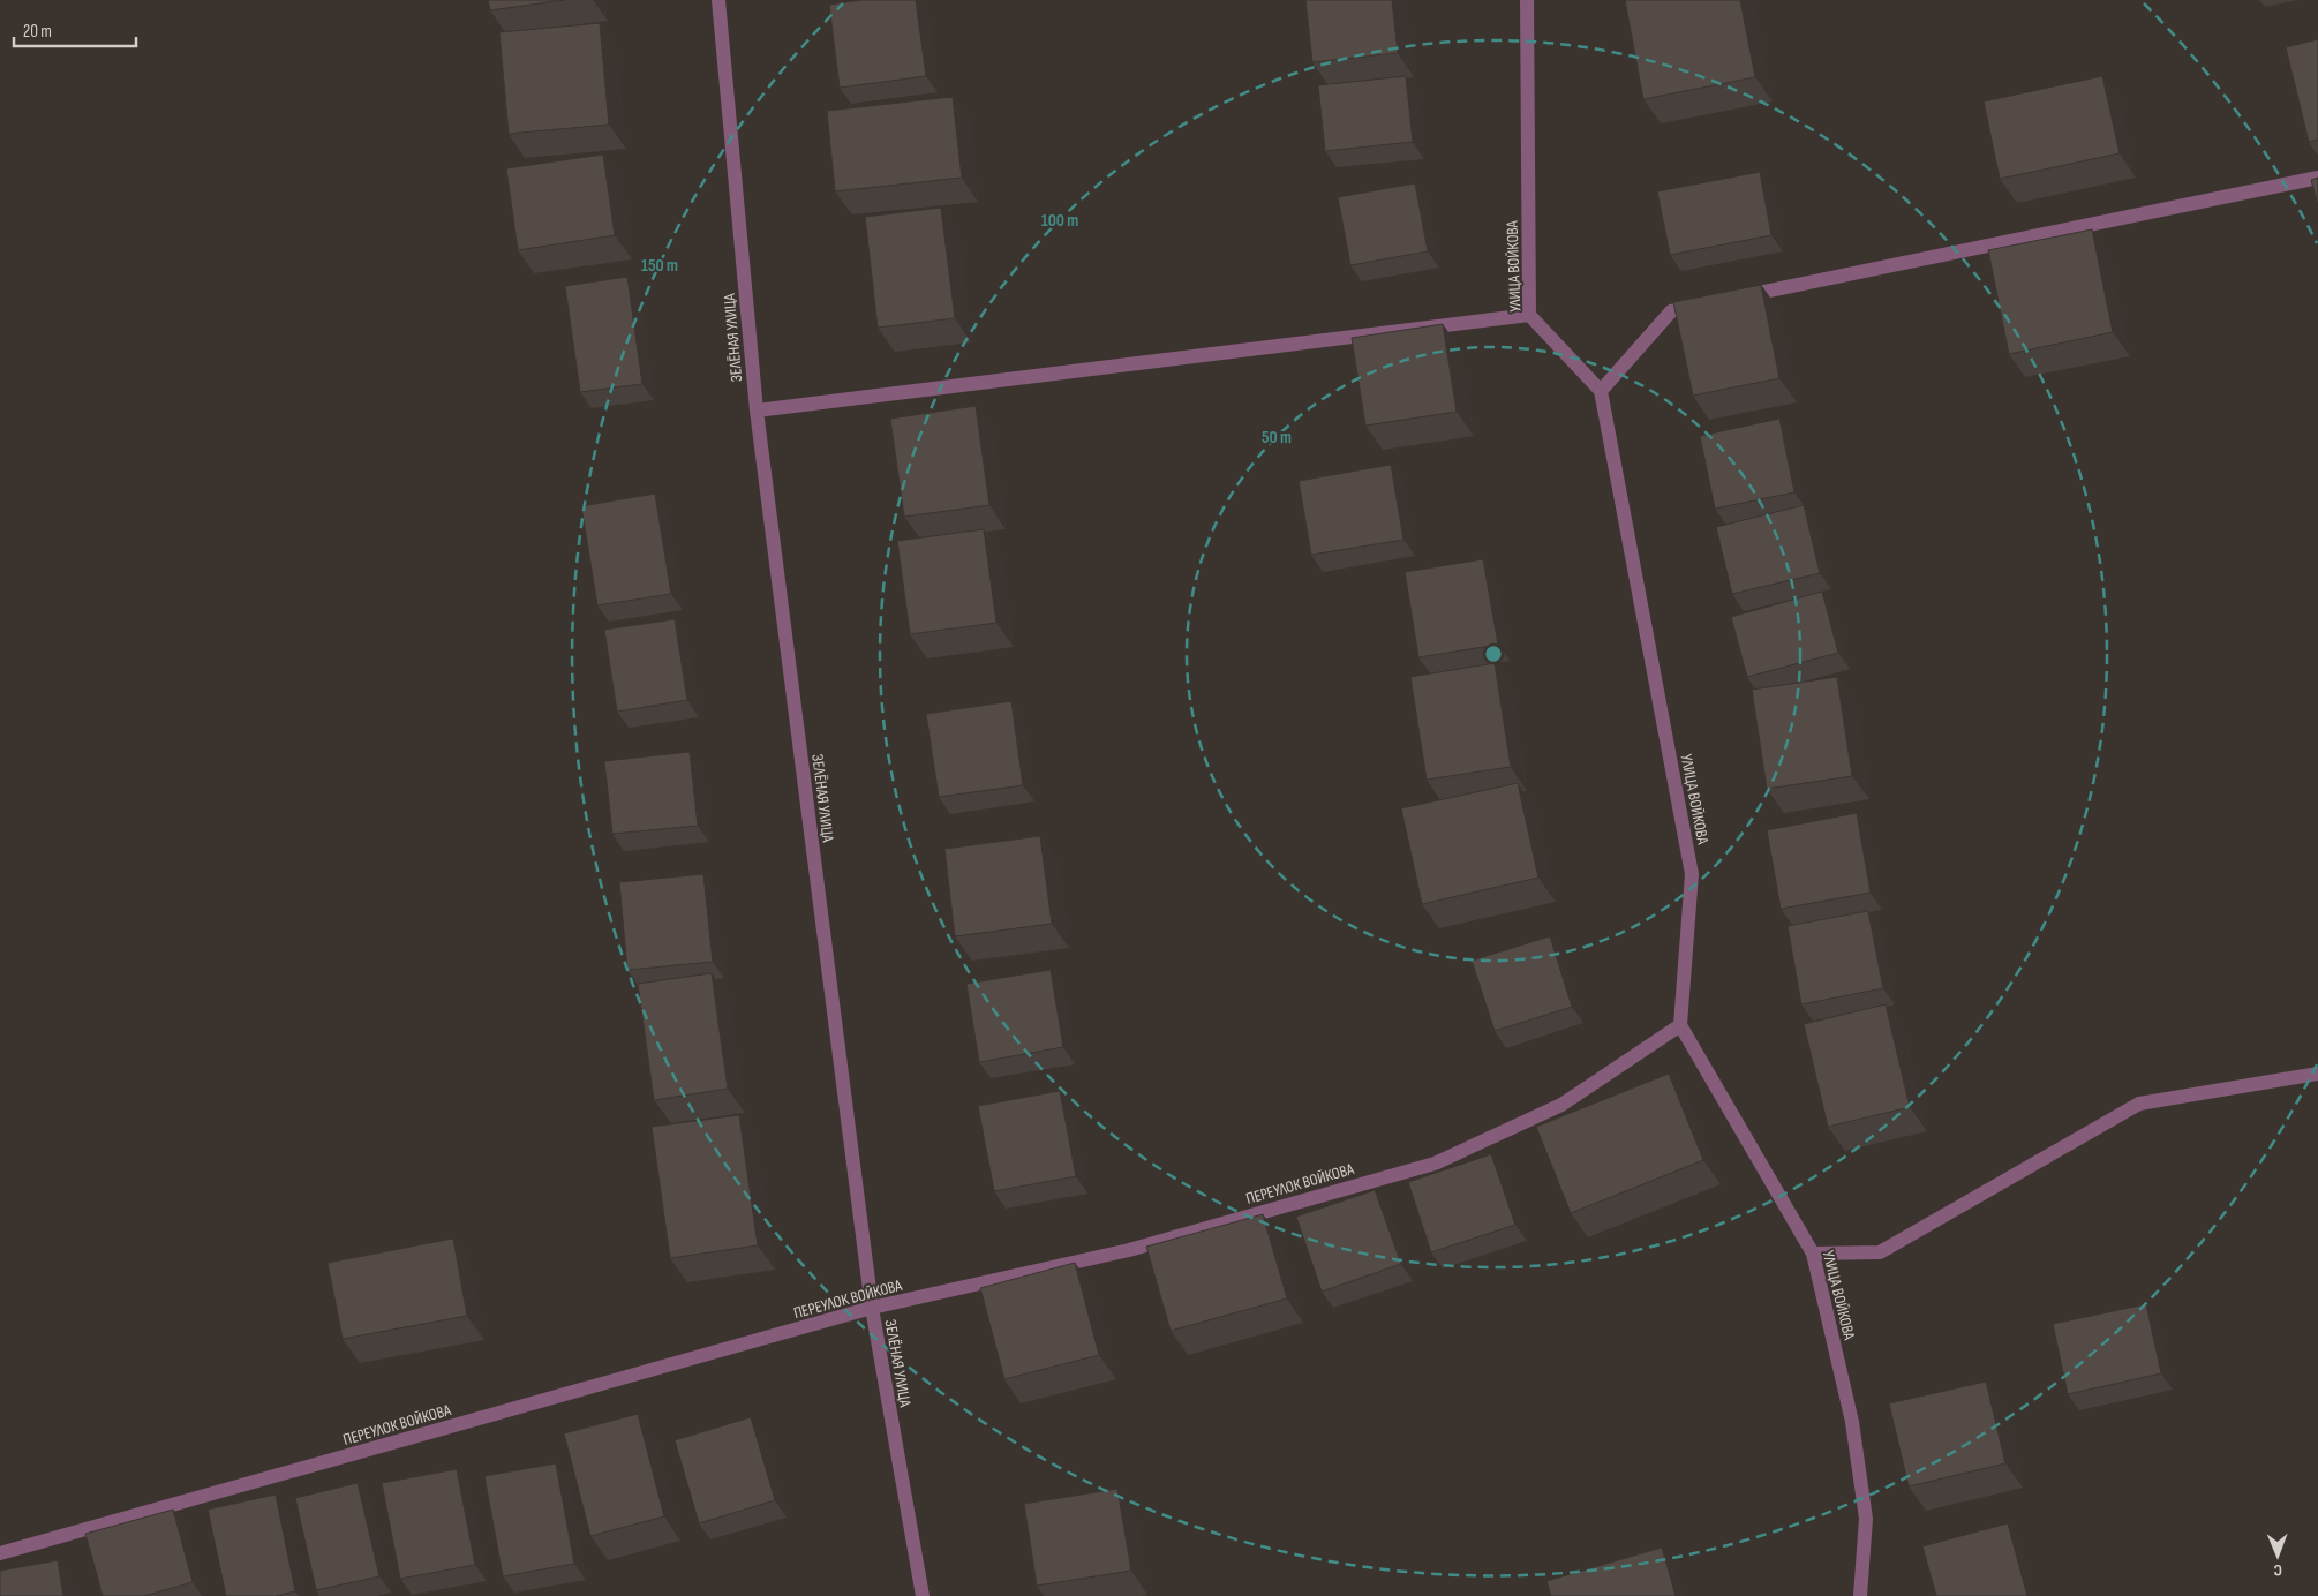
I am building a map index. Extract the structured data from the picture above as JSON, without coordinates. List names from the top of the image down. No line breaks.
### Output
{"streets":{"street":["УЛИЦА ВОЙКОВА","ЗЕЛЁНАЯ УЛИЦА","ПЕРЕУЛОК ВОЙКОВА"]},"crossings":[["УЛИЦА ВОЙКОВА","ПЕРЕУЛОК ВОЙКОВА"],["ЗЕЛЁНАЯ УЛИЦА","ПЕРЕУЛОК ВОЙКОВА"]],"scale_bar":"20 m","north":"bottom","rings":["100 m","150 m","50 m"]}
